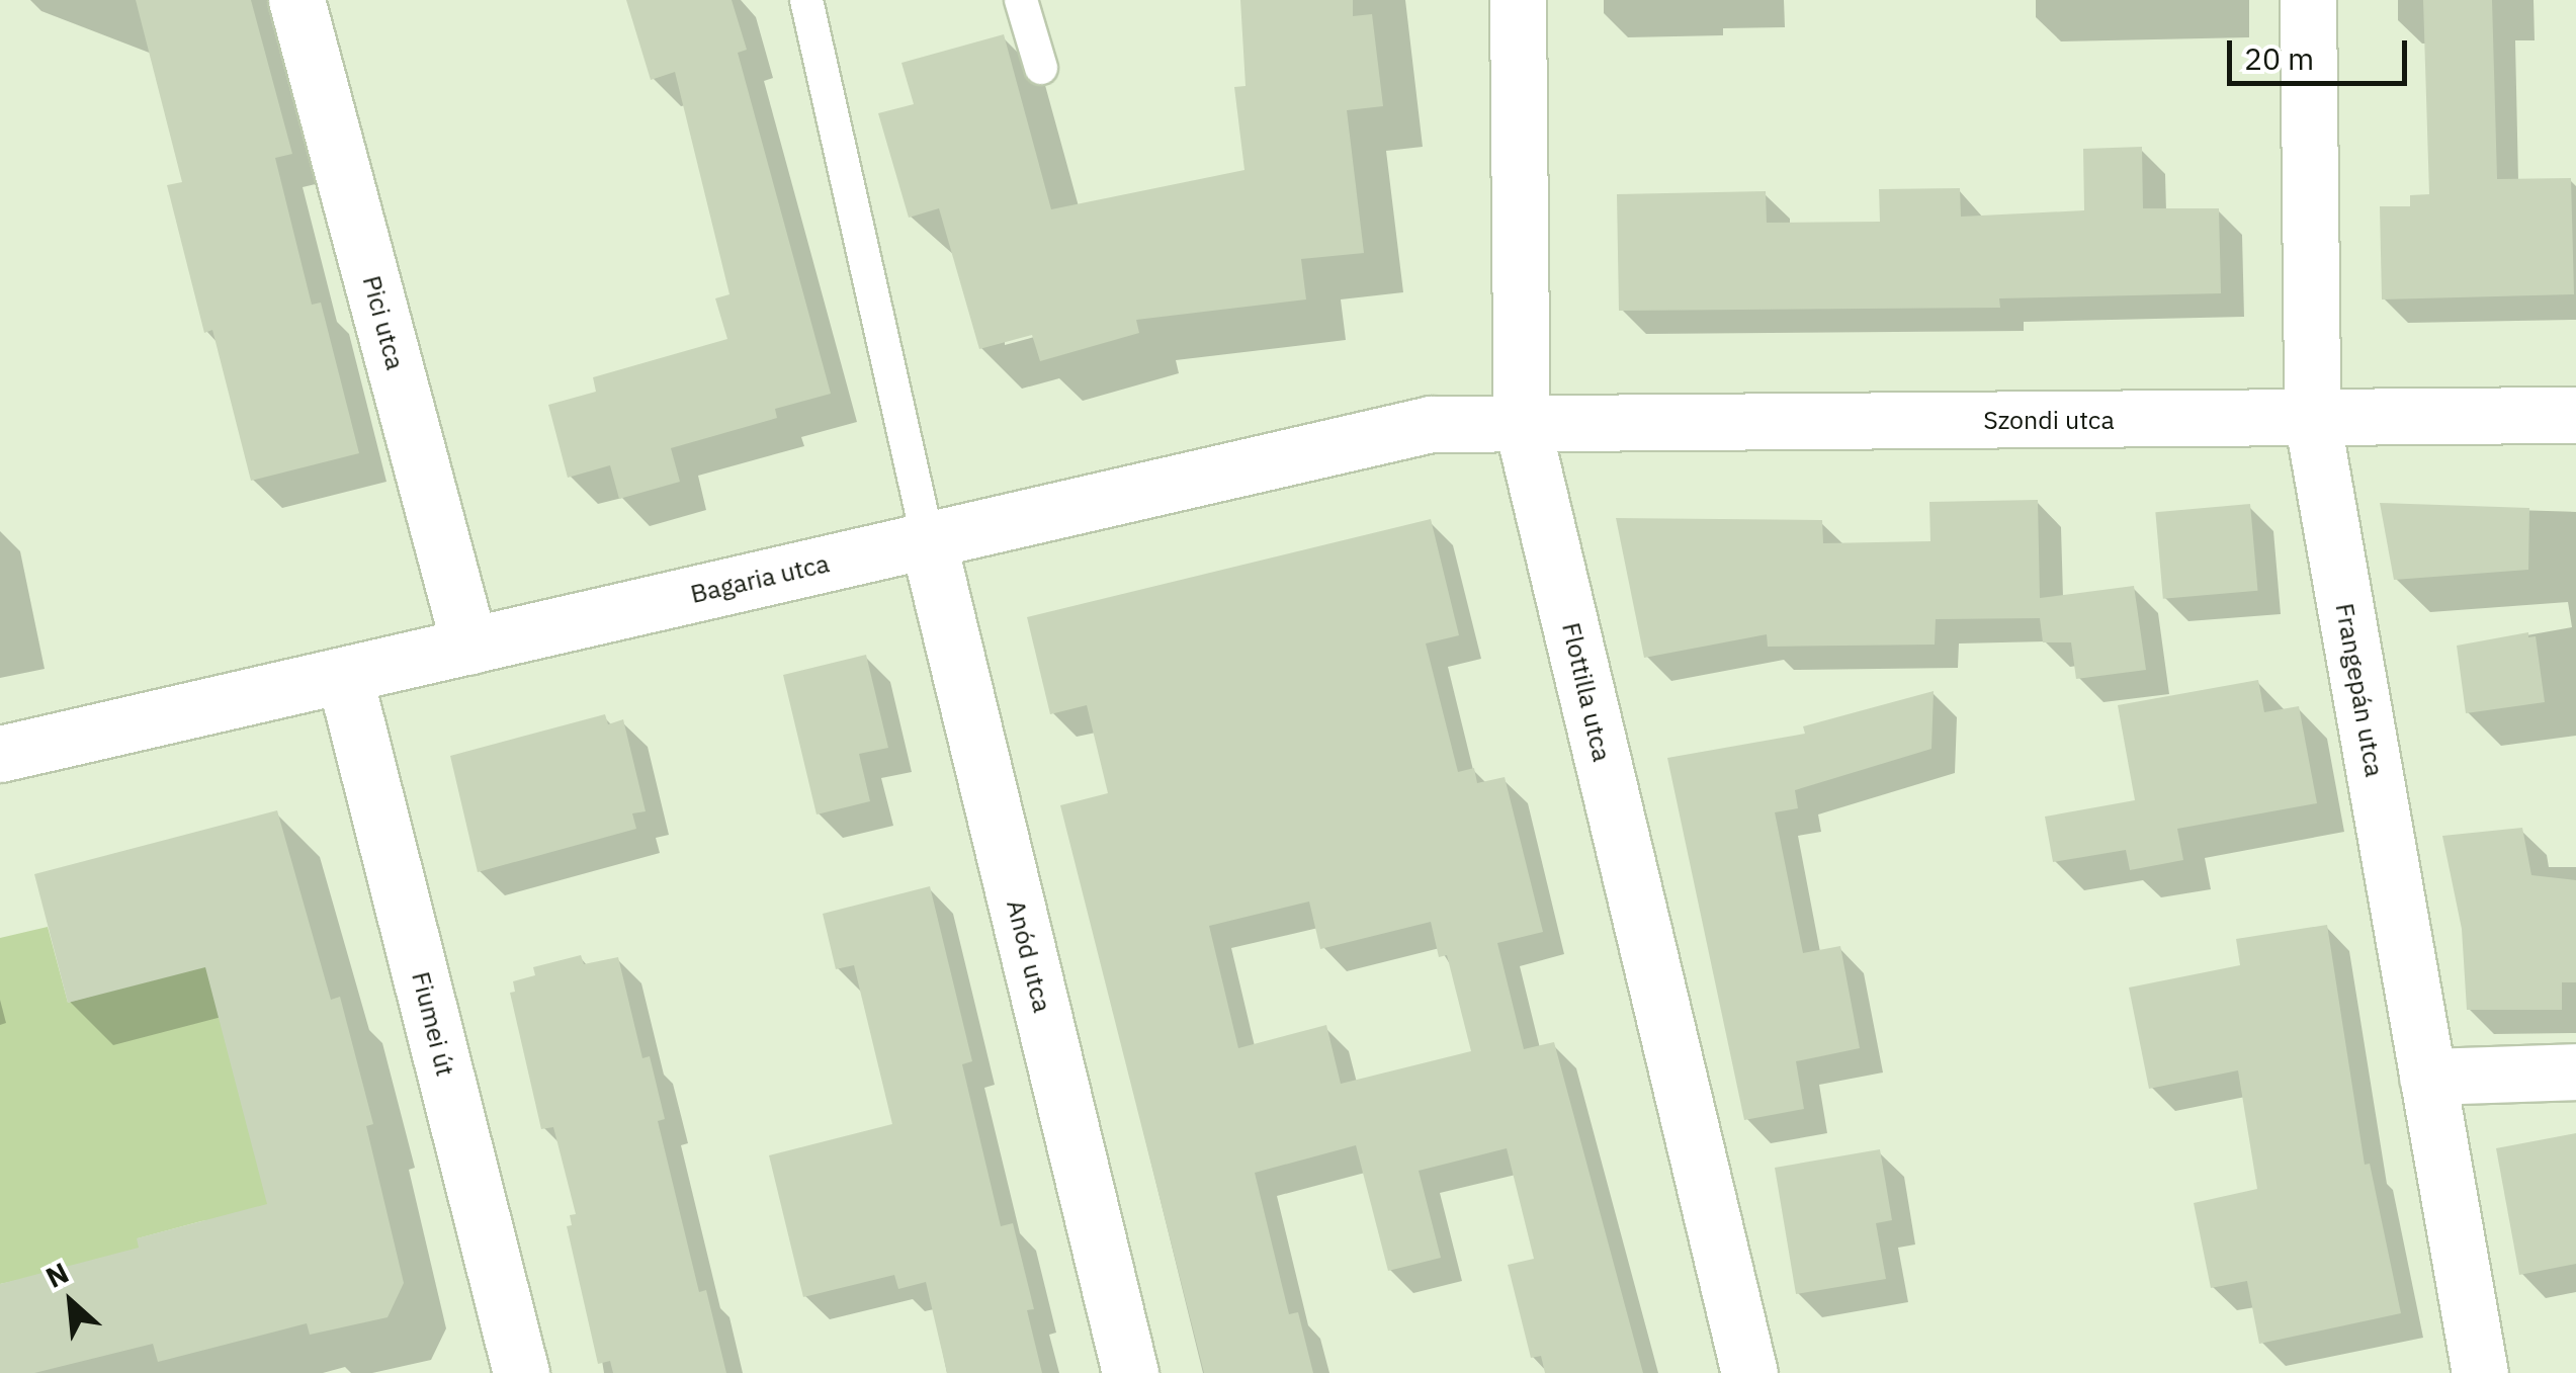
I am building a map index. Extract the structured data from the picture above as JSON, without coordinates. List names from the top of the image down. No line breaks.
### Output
{"streets":{"street":["Pici utca","Szondi utca","Bagaria utca","Frangepán utca","Flottilla utca","Anód utca","Fiumei út"]},"crossings":[["Pici utca","Bagaria utca"],["Szondi utca","Bagaria utca"],["Szondi utca","Frangepán utca"],["Szondi utca","Flottilla utca"],["Bagaria utca","Flottilla utca"],["Bagaria utca","Anód utca"],["Bagaria utca","Fiumei út"]],"scale_bar":"20 m","north":"top left"}
